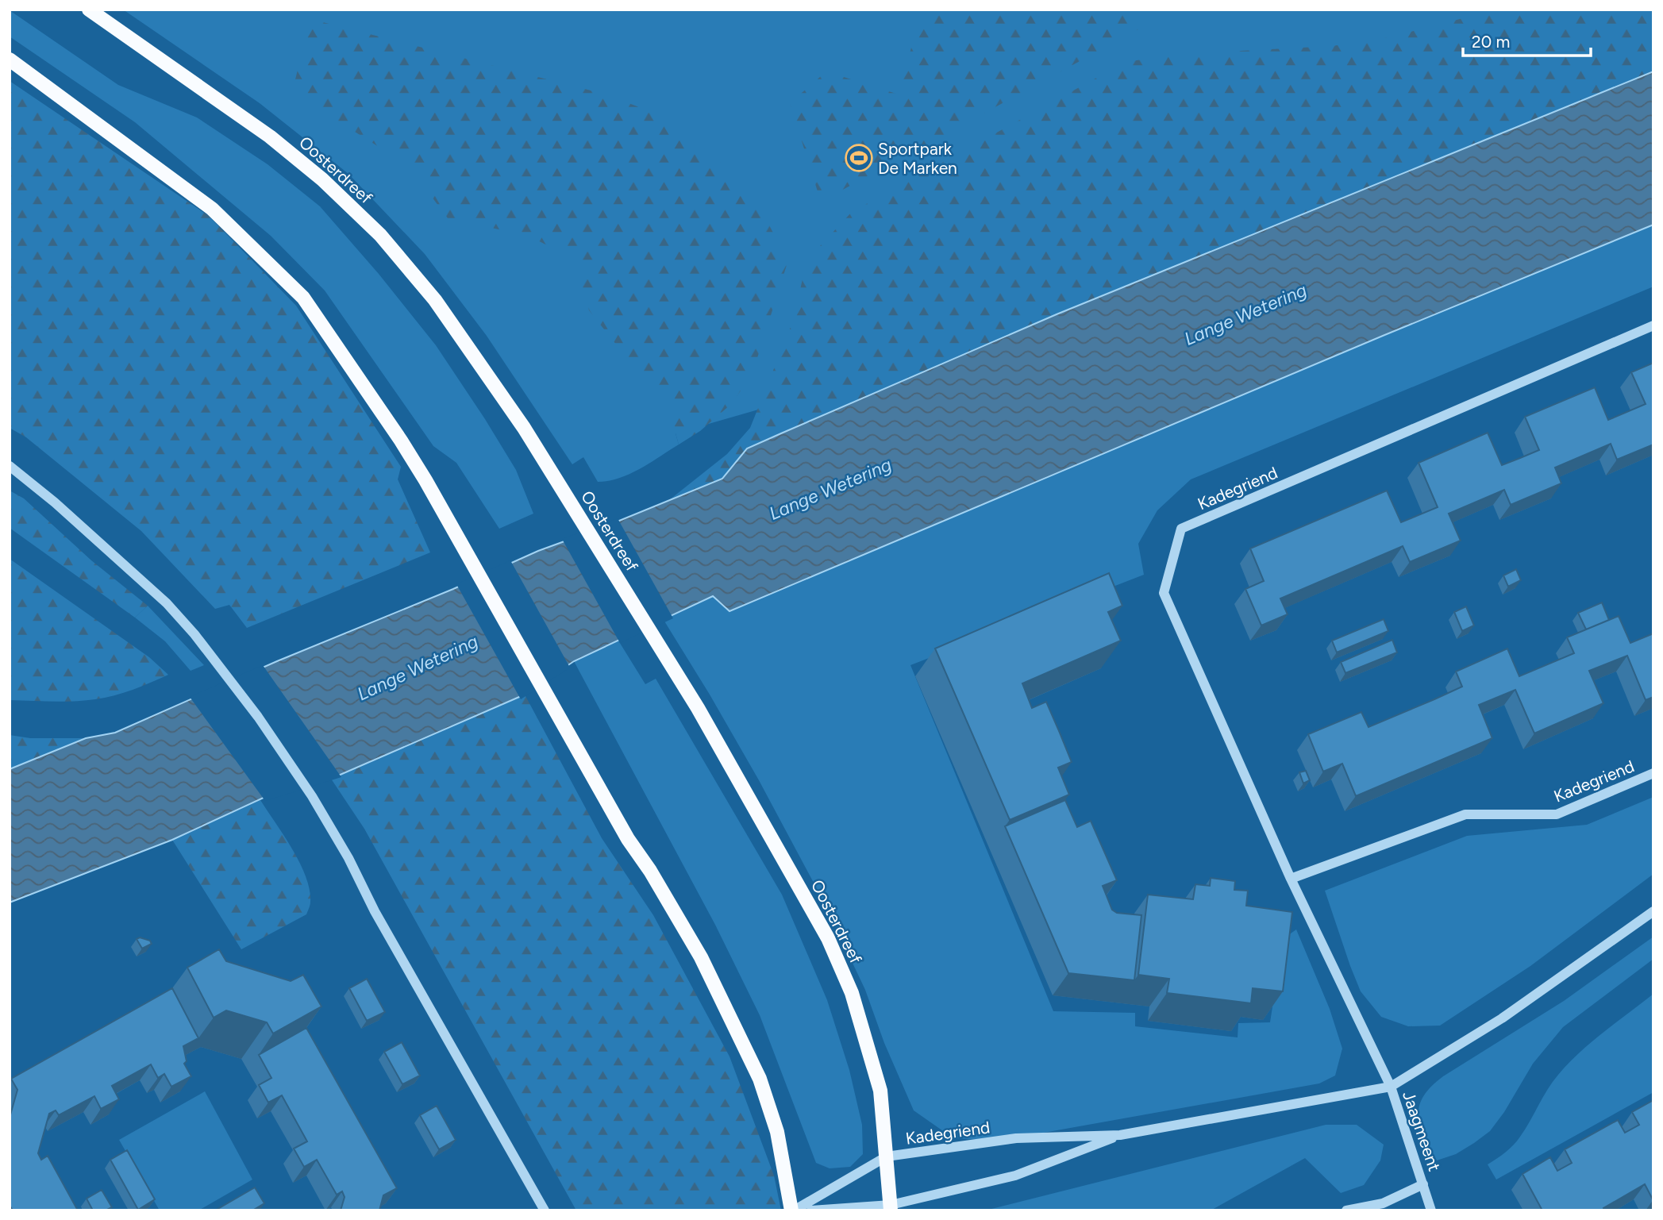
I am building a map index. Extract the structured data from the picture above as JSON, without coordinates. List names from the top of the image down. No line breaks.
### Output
{"streets":{"main road":["Oosterdreef"],"street":["Kadegriend","Jaagmeent"]},"crossings":[["Oosterdreef","Kadegriend"],["Kadegriend","Jaagmeent"]],"water":["Lange Wetering"],"places":{"sports":["Sportpark De Marken"]},"scale_bar":"20 m"}
